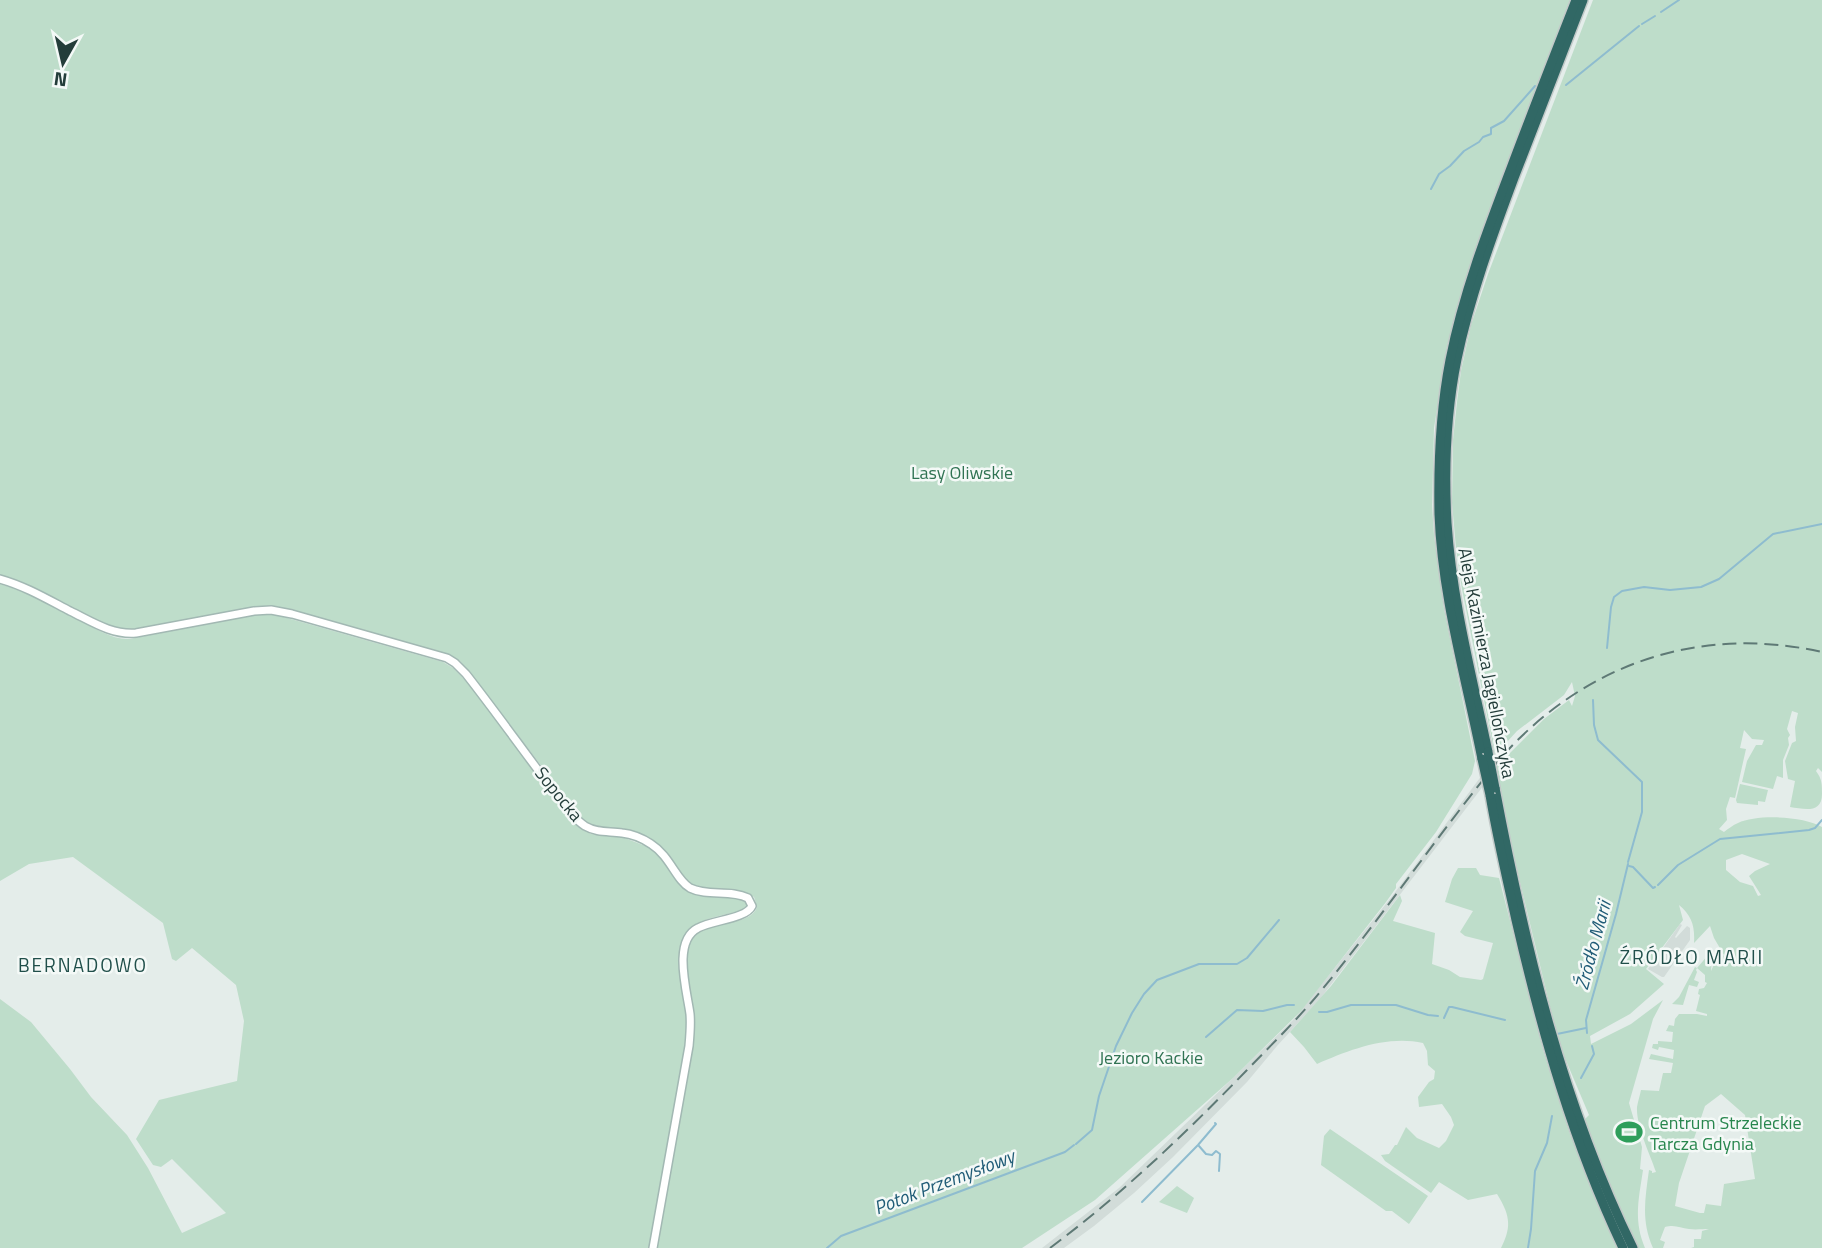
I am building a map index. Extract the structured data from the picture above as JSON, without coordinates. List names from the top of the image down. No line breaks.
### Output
{"streets":{"highway":["Aleja Kazimierza Jagiellończyka"],"main road":["Sopocka"]},"districts":["ŹRÓDŁO MARII","BERNADOWO"],"water":["Źródło Marii","Potok Przemysłowy"],"parks":["Lasy Oliwskie","Jezioro Kackie"],"places":{"sports":["Centrum Strzeleckie Tarcza Gdynia"]},"north":"bottom"}
